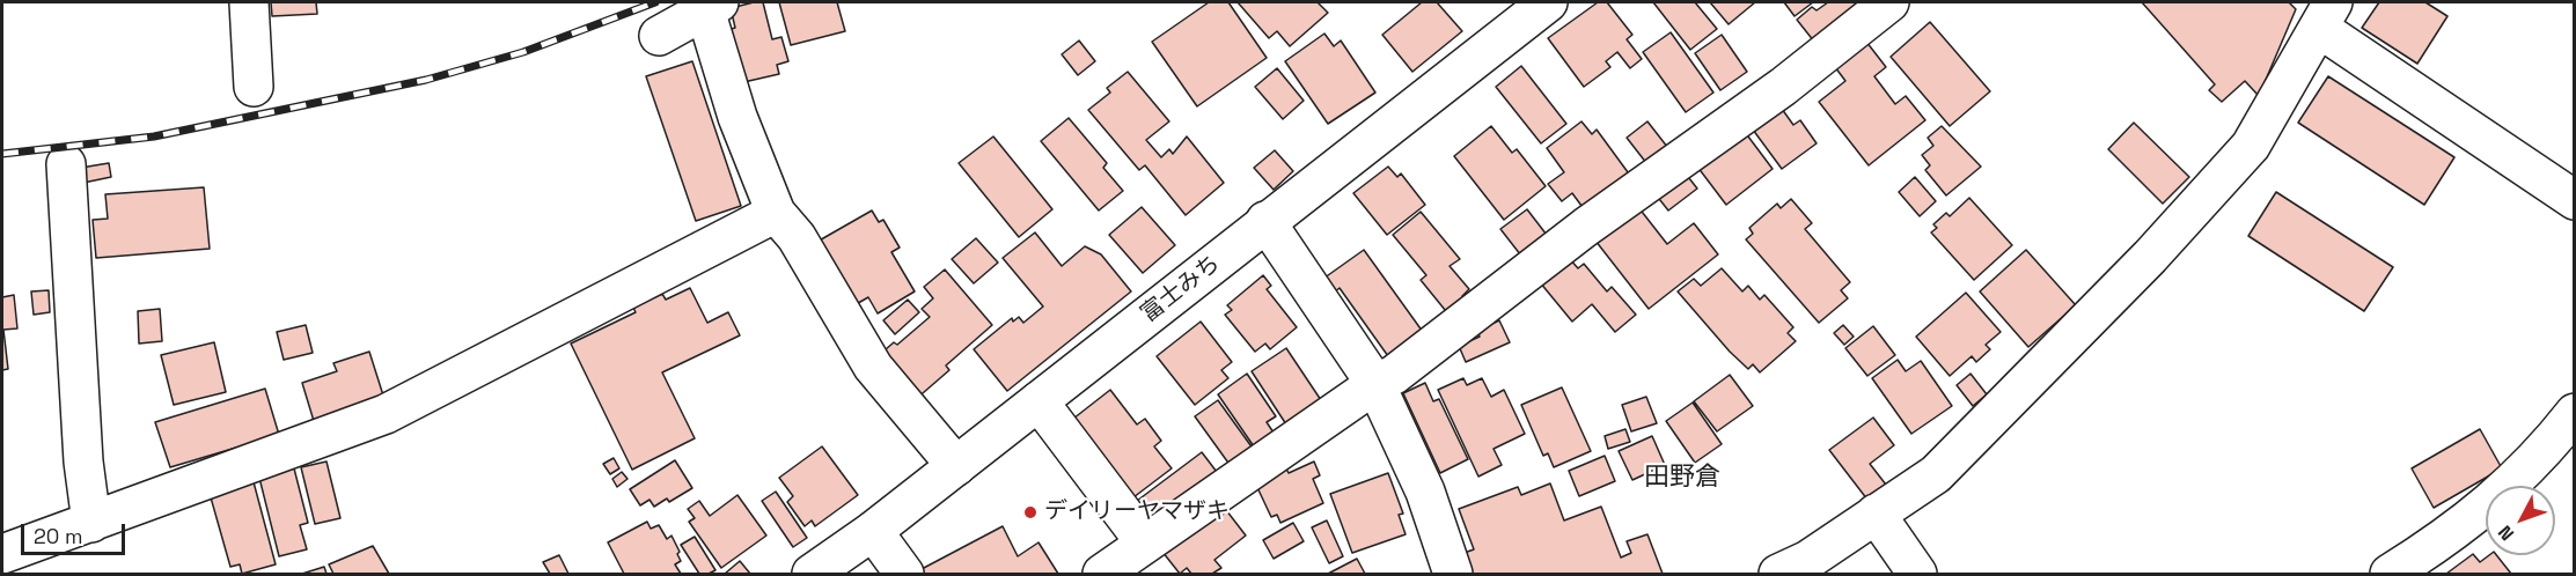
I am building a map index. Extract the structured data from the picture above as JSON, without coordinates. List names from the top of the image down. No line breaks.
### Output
{"streets":{"main road":["富士みち"]},"districts":["田野倉"],"places":["デイリーヤマザキ"],"scale_bar":"20 m","north":"bottom left"}
